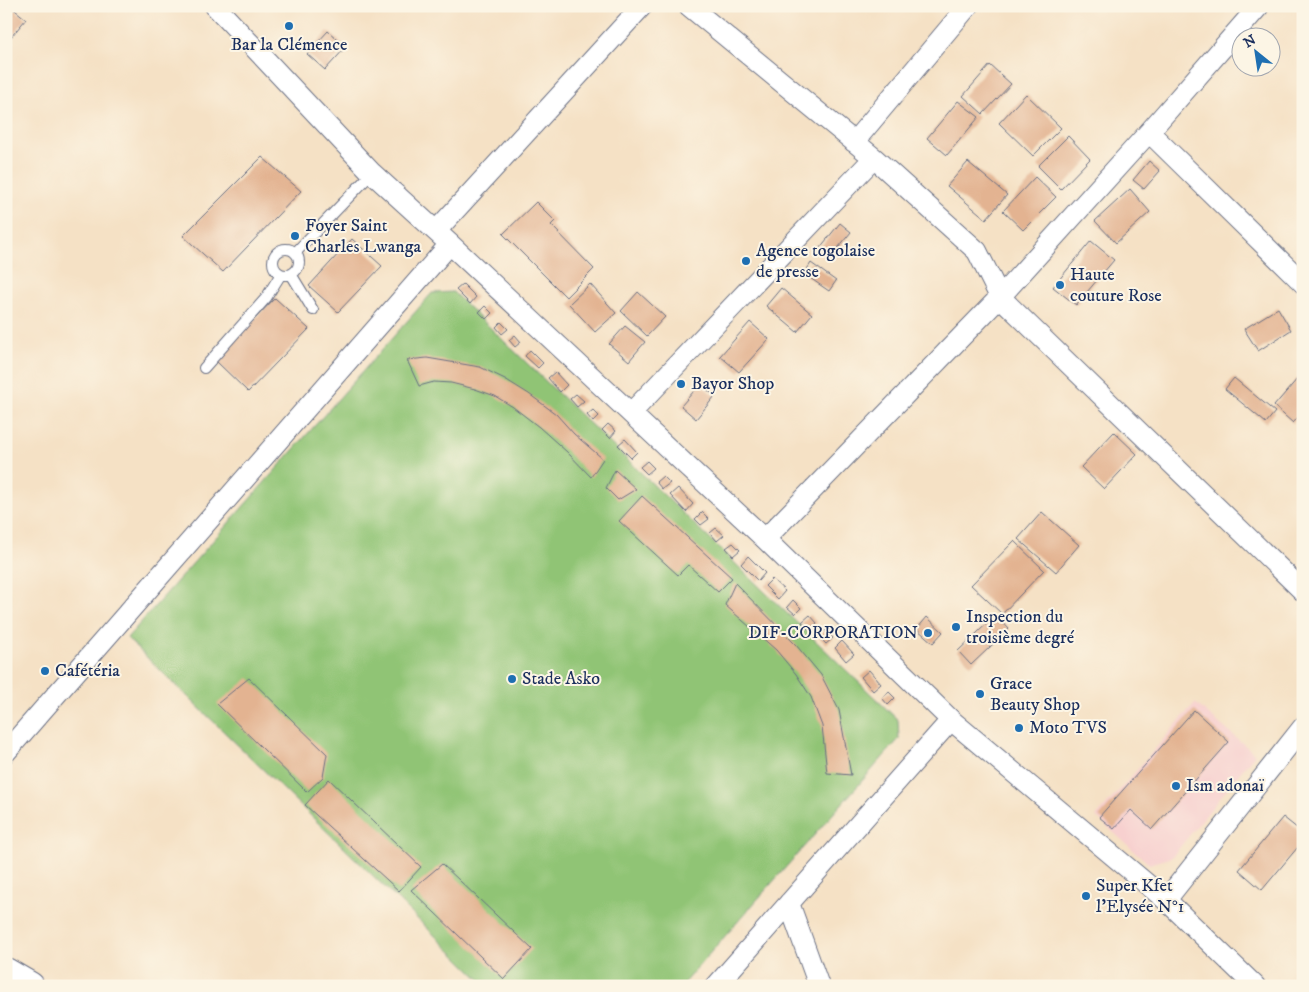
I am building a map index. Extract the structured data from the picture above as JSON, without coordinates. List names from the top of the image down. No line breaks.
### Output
{"places":["Bar la Clémence","Foyer Saint Charles Lwanga","Agence togolaise de presse","Haute couture Rose","Bayor Shop","Inspection du troisième degré","DIF-CORPORATION","Cafétéria","Stade Asko","Grace Beauty Shop","Moto TVS","Ism adonaï","Super Kfet l'Elysée N°1"],"north":"top left"}
